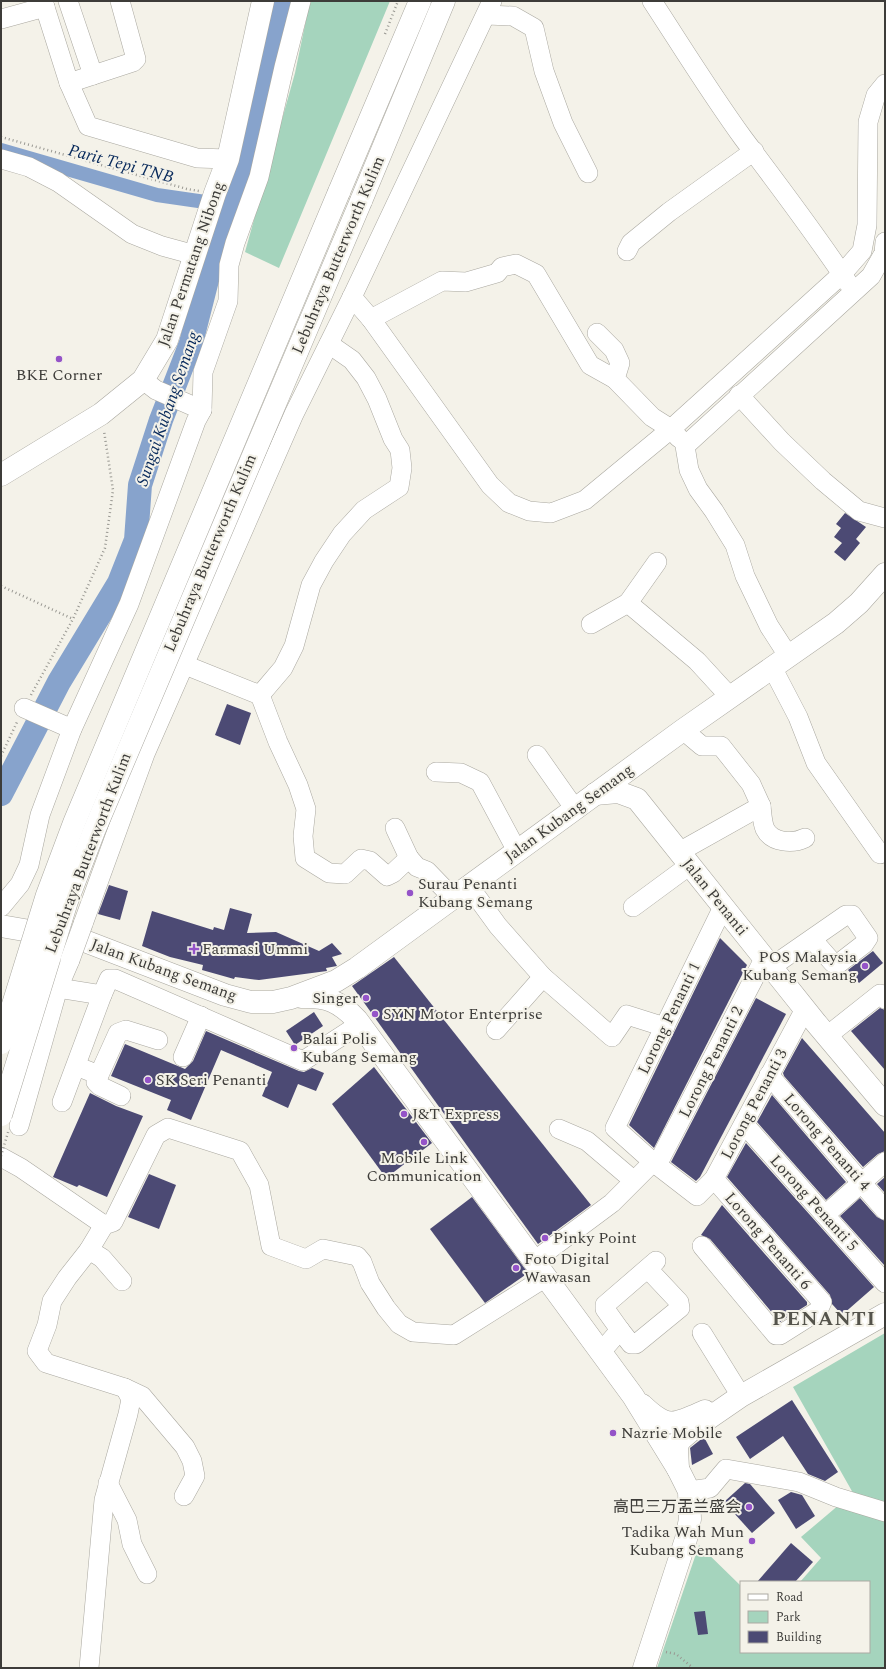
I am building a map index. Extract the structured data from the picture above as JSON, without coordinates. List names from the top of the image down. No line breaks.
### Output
{"streets":{"main road":["Lebuhraya Butterworth Kulim","Jalan Permatang Nibong","Jalan Kubang Semang","Jalan Penanti"],"street":["Lorong Penanti 1","Lorong Penanti 2","Lorong Penanti 3","Lorong Penanti 4","Lorong Penanti 5","Lorong Penanti 6"]},"crossings":[["Jalan Penanti","Lorong Penanti 1"],["Jalan Penanti","Lorong Penanti 2"],["Jalan Penanti","Lorong Penanti 3"],["Lorong Penanti 1","Lorong Penanti 2"],["Lorong Penanti 1","Lorong Penanti 3"],["Lorong Penanti 2","Lorong Penanti 3"],["Lorong Penanti 3","Lorong Penanti 4"],["Lorong Penanti 3","Lorong Penanti 5"],["Lorong Penanti 3","Lorong Penanti 6"]],"districts":["PENANTI"],"water":["Parit Tepi TNB","Sungai Kubang Semang"],"places":{"other":["BKE Corner","Surau Penanti Kubang Semang","POS Malaysia Kubang Semang","Singer","SYN Motor Enterprise","Balai Polis Kubang Semang","SK Seri Penanti","J&T Express","Mobile Link Communication","Pinky Point","Foto Digital Wawasan","Nazrie Mobile","高巴三万盂兰盛会","Tadika Wah Mun Kubang Semang"],"health":["Farmasi Ummi"]},"legend":["Road","Park","Building"]}
